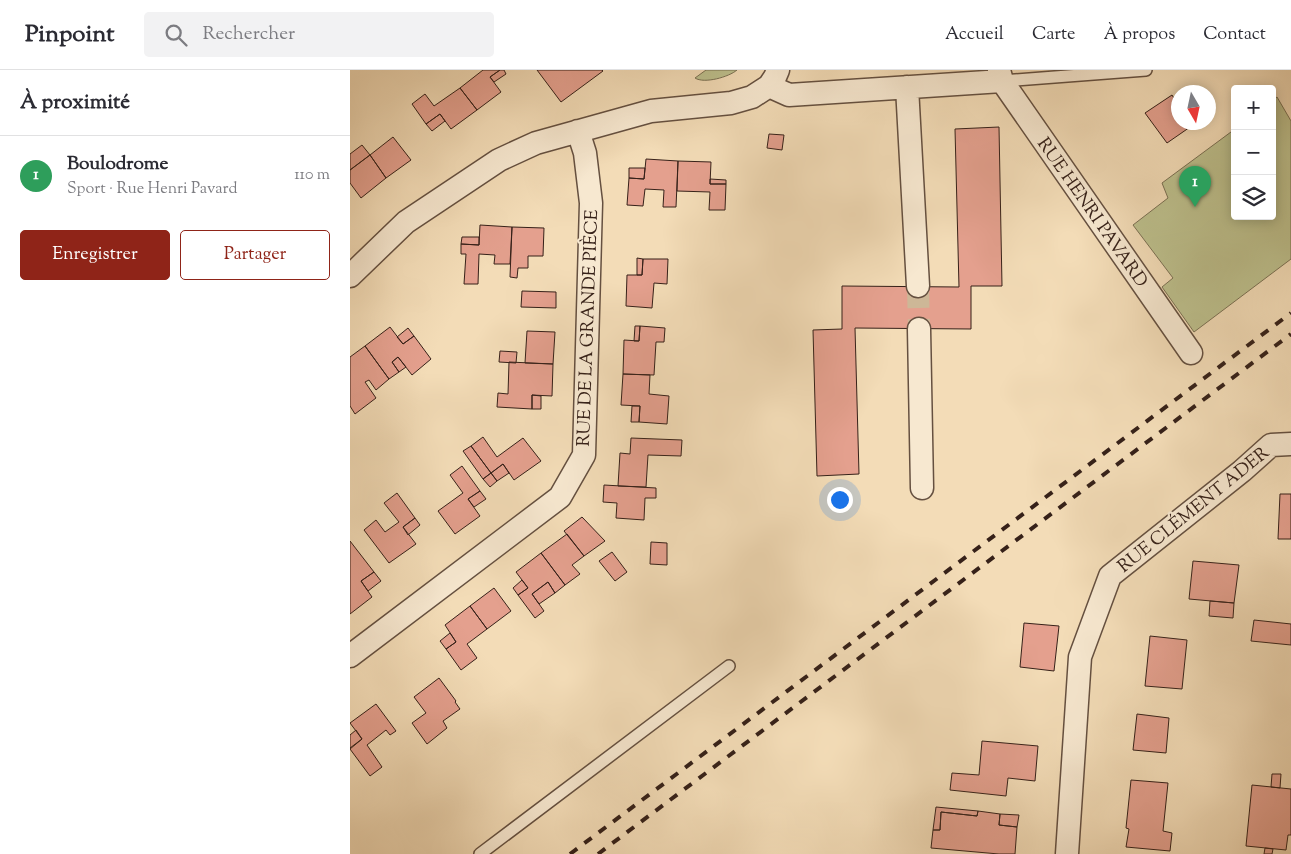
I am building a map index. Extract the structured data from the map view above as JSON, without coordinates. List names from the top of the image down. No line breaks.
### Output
{"streets":{"street":["RUE HENRI PAVARD","RUE DE LA GRANDE PIÈCE","RUE CLÉMENT ADER"]},"north":"bottom","page":{"header":"Pinpoint","search":"Rechercher","nav":["Accueil","Carte","À propos","Contact"],"heading":"À proximité","map_buttons":["+","−"],"list":[{"mark":"1","name":"Boulodrome","note":"Sport · Rue Henri Pavard","value":"110 m"}],"pins":"1","buttons":["Enregistrer","Partager"]}}
